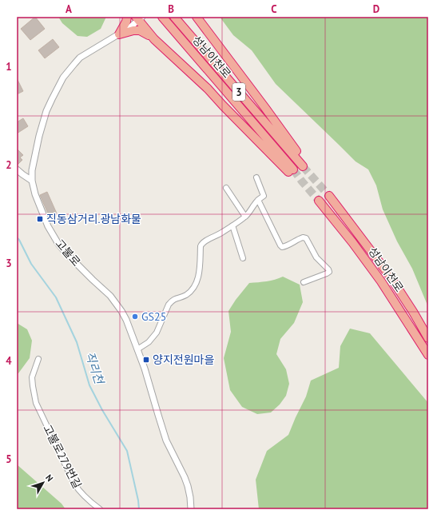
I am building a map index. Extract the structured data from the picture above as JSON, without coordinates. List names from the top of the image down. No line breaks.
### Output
{"streets":{"highway":["성남이천로","3"],"street":["고불로","고불로279번길"]},"water":["직리천"],"places":{"transit":["직동삼거리.광남화물","양지전원마을"],"other":["GS25"]},"north":"top right","grid":{"columns":["A","B","C","D"],"rows":["1","2","3","4","5"]}}
